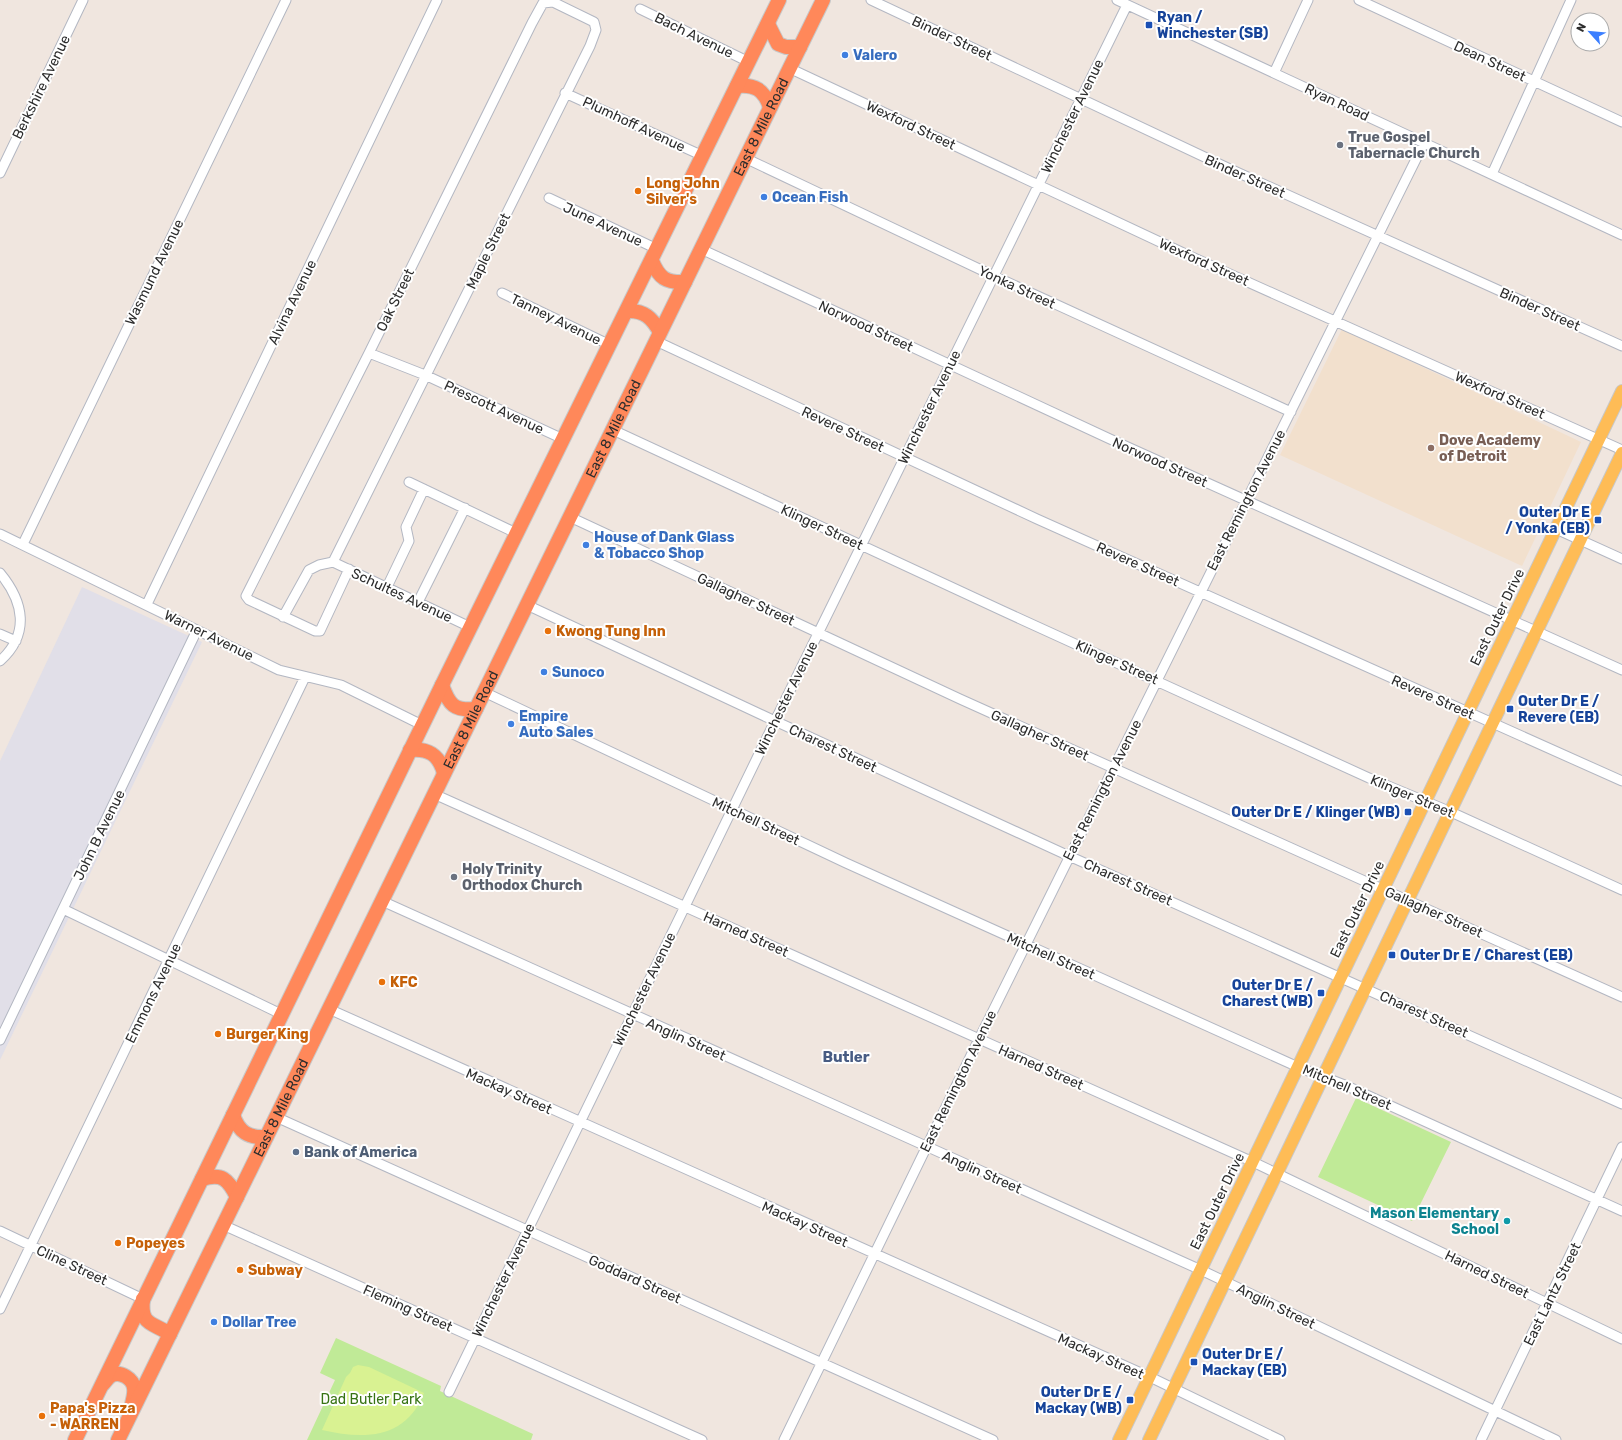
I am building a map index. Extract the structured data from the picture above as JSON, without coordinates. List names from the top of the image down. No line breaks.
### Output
{"streets":{"highway":["East 8 Mile Road"],"main road":["East Outer Drive"],"street":["Bach Avenue","Binder Street","Dean Street","Berkshire Avenue","Ryan Road","Winchester Avenue","Plumhoff Avenue","Wexford Street","June Avenue","Maple Street","Wasmund Avenue","Yonka Street","Oak Street","Alvina Avenue","Tanney Avenue","Norwood Street","Prescott Avenue","Revere Street","East Remington Avenue","Klinger Street","Schultes Avenue","Gallagher Street","Warner Avenue","Charest Street","Mitchell Street","John B Avenue","Harned Street","Emmons Avenue","Anglin Street","Mackay Street","Cline Street","Goddard Street","East Lantz Street","Fleming Street"]},"crossings":[["Binder Street","Winchester Avenue"],["Binder Street","East Remington Avenue"],["Ryan Road","Winchester Avenue"],["Ryan Road","East Remington Avenue"],["Winchester Avenue","Wexford Street"],["Winchester Avenue","Yonka Street"],["Winchester Avenue","Norwood Street"],["Winchester Avenue","Revere Street"],["Winchester Avenue","Klinger Street"],["Winchester Avenue","Gallagher Street"],["Winchester Avenue","Charest Street"],["Winchester Avenue","Mitchell Street"],["Winchester Avenue","Harned Street"],["Winchester Avenue","Anglin Street"],["Winchester Avenue","Mackay Street"],["Winchester Avenue","Goddard Street"],["Winchester Avenue","Fleming Street"],["Plumhoff Avenue","Maple Street"],["Wexford Street","East 8 Mile Road"],["Wexford Street","East Remington Avenue"],["Wexford Street","East Outer Drive"],["East 8 Mile Road","Yonka Street"],["East 8 Mile Road","Norwood Street"],["East 8 Mile Road","Revere Street"],["East 8 Mile Road","Klinger Street"],["East 8 Mile Road","Gallagher Street"],["East 8 Mile Road","Charest Street"],["East 8 Mile Road","Mitchell Street"],["East 8 Mile Road","Harned Street"],["East 8 Mile Road","Anglin Street"],["East 8 Mile Road","Mackay Street"],["East 8 Mile Road","Goddard Street"],["East 8 Mile Road","Fleming Street"],["Maple Street","Oak Street"],["Maple Street","Prescott Avenue"],["Maple Street","Schultes Avenue"],["Wasmund Avenue","Warner Avenue"],["Yonka Street","East Remington Avenue"],["Oak Street","Prescott Avenue"],["Alvina Avenue","Warner Avenue"],["Norwood Street","East Remington Avenue"],["Norwood Street","East Outer Drive"],["Revere Street","East Remington Avenue"],["Revere Street","East Outer Drive"],["East Remington Avenue","Klinger Street"],["East Remington Avenue","Gallagher Street"],["East Remington Avenue","Charest Street"],["East Remington Avenue","Mitchell Street"],["East Remington Avenue","Harned Street"],["East Remington Avenue","Anglin Street"],["East Remington Avenue","Mackay Street"],["East Remington Avenue","Goddard Street"],["Klinger Street","East Outer Drive"],["Gallagher Street","East Outer Drive"],["East Outer Drive","Charest Street"],["East Outer Drive","Mitchell Street"],["East Outer Drive","Harned Street"],["East Outer Drive","Anglin Street"],["East Outer Drive","Mackay Street"],["Warner Avenue","John B Avenue"],["Warner Avenue","Emmons Avenue"],["Mitchell Street","East Lantz Street"],["Harned Street","East Lantz Street"],["Emmons Avenue","Cline Street"],["Anglin Street","East Lantz Street"]],"districts":["Butler"],"parks":["Dad Butler Park"],"places":{"transit":["Ryan / Winchester (SB)","Outer Dr E / Yonka (EB)","Outer Dr E / Revere (EB)","Outer Dr E / Klinger (WB)","Outer Dr E / Charest (EB)","Outer Dr E / Charest (WB)","Outer Dr E / Mackay (EB)","Outer Dr E / Mackay (WB)"],"other":["Valero","True Gospel Tabernacle Church","Long John Silver's","Ocean Fish","Dove Academy of Detroit","House of Dank Glass & Tobacco Shop","Kwong Tung Inn","Sunoco","Empire Auto Sales","Holy Trinity Orthodox Church","KFC","Burger King","Bank of America","Mason Elementary School","Popeyes","Subway","Dollar Tree","Papa's Pizza - WARREN"]},"north":"top left"}
